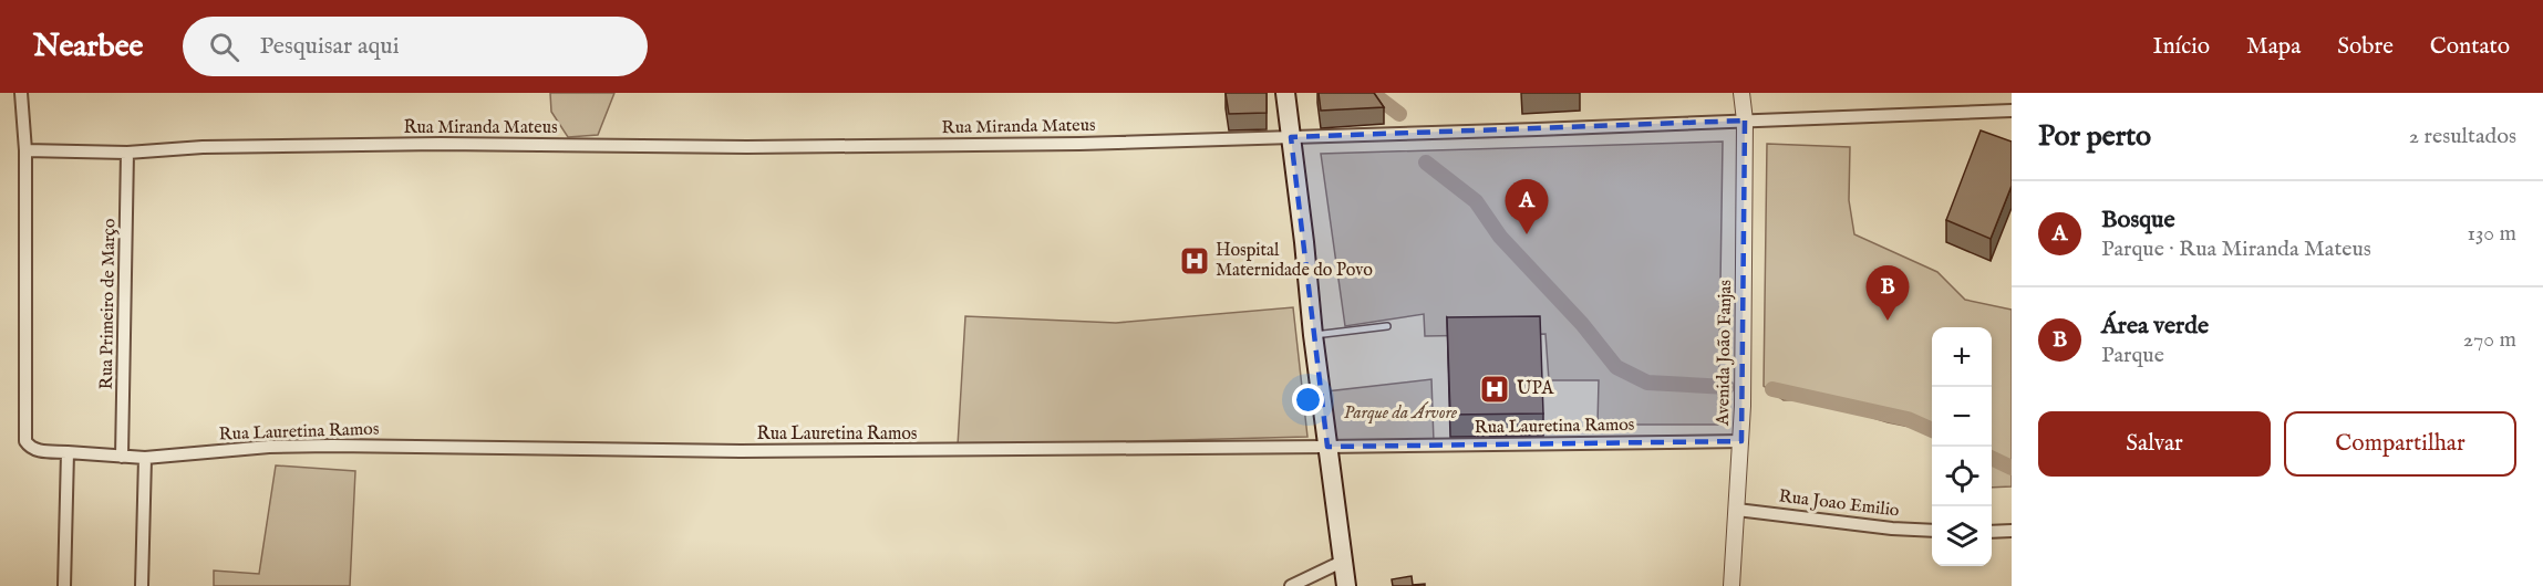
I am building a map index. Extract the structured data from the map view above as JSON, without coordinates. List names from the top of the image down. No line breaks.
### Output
{"streets":{"street":["Rua Miranda Mateus","Rua Primeiro de Março","Avenida João Fanjas","Rua Lauretina Ramos","Rua Joao Emilio"]},"crossings":[["Rua Miranda Mateus","Rua Primeiro de Março"],["Rua Miranda Mateus","Avenida João Fanjas"],["Rua Miranda Mateus","Rua Lauretina Ramos"],["Rua Primeiro de Março","Rua Lauretina Ramos"],["Avenida João Fanjas","Rua Lauretina Ramos"],["Avenida João Fanjas","Rua Joao Emilio"]],"parks":["Parque da Árvore"],"places":{"hospital":["Hospital Maternidade do Povo","UPA"]},"page":{"header":"Nearbee","search":"Pesquisar aqui","nav":["Início","Mapa","Sobre","Contato"],"heading":["Por perto","2 resultados"],"pins":["A","B"],"list":[{"mark":"A","name":"Bosque","note":"Parque · Rua Miranda Mateus","value":"130 m"},{"mark":"B","name":"Área verde","note":"Parque","value":"270 m"}],"map_buttons":["+","−"],"buttons":["Salvar","Compartilhar"]}}
